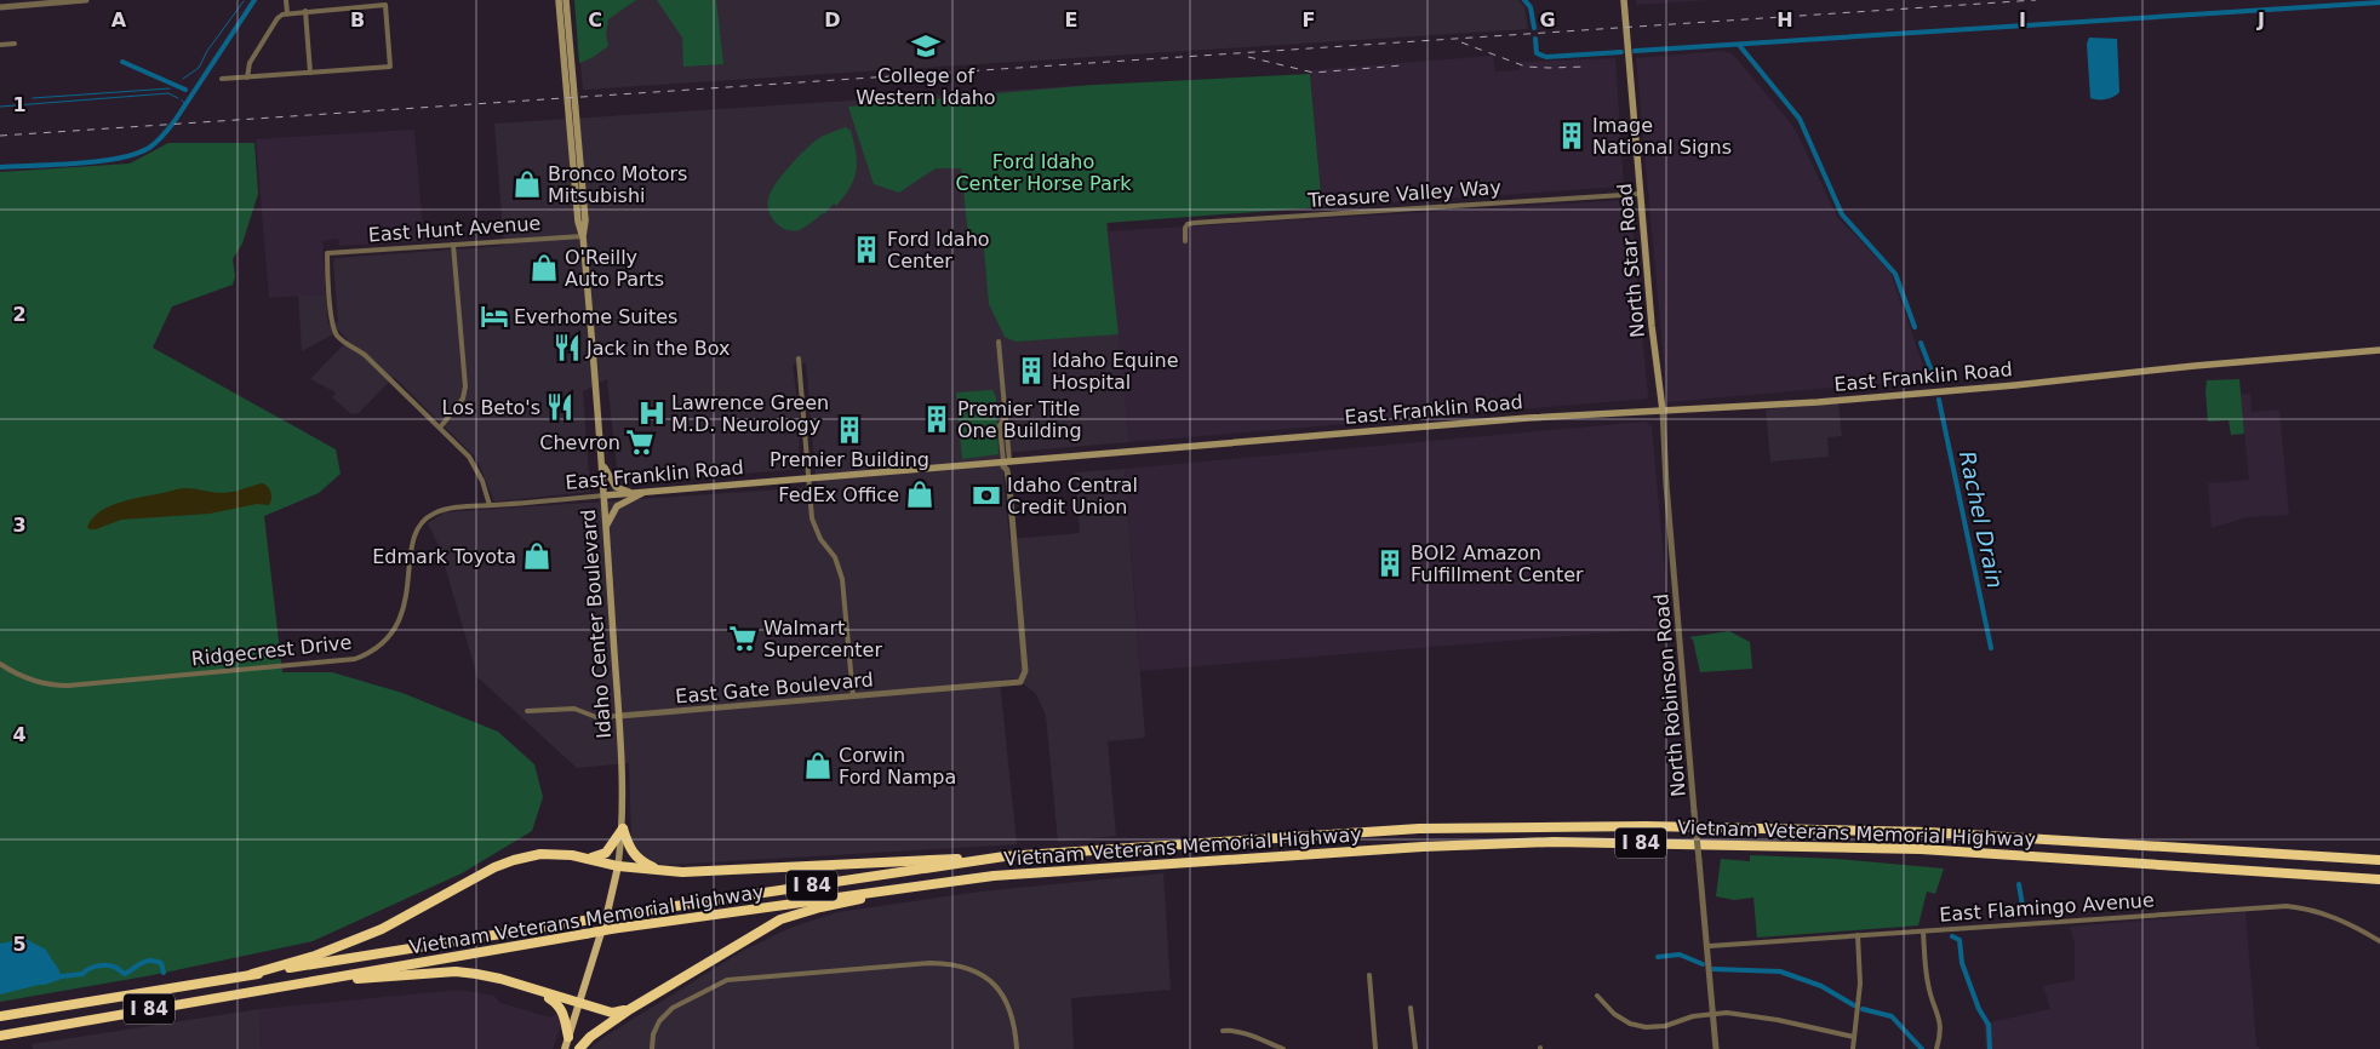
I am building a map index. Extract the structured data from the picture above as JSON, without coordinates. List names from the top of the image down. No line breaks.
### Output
{"streets":{"highway":["Vietnam Veterans Memorial Highway","I 84"],"main road":["North Star Road","East Franklin Road","Idaho Center Boulevard"],"street":["Treasure Valley Way","East Hunt Avenue","Ridgecrest Drive","East Gate Boulevard","North Robinson Road","East Flamingo Avenue"]},"crossings":[["Treasure Valley Way","North Star Road"],["East Hunt Avenue","Idaho Center Boulevard"],["North Star Road","East Franklin Road"],["North Star Road","North Robinson Road"],["East Franklin Road","Idaho Center Boulevard"],["East Franklin Road","Ridgecrest Drive"],["East Franklin Road","East Gate Boulevard"],["East Franklin Road","North Robinson Road"],["Idaho Center Boulevard","East Gate Boulevard"],["North Robinson Road","East Flamingo Avenue"]],"water":["Rachel Drain"],"parks":["Ford Idaho Center Horse Park"],"places":{"school or university":["College of Western Idaho"],"building":["Image National Signs","Ford Idaho Center","Idaho Equine Hospital","Premier Title One Building","Premier Building","BOI2 Amazon Fulfillment Center"],"shop":["Bronco Motors Mitsubishi","O'Reilly Auto Parts","FedEx Office","Edmark Toyota","Corwin Ford Nampa"],"hotel":["Everhome Suites"],"restaurant":["Jack in the Box","Los Beto's"],"hospital":["Lawrence Green M.D. Neurology"],"supermarket":["Chevron","Walmart Supercenter"],"bank":["Idaho Central Credit Union"]},"grid":{"columns":["A","B","C","D","E","F","G","H","I","J"],"rows":["1","2","3","4","5"]}}
